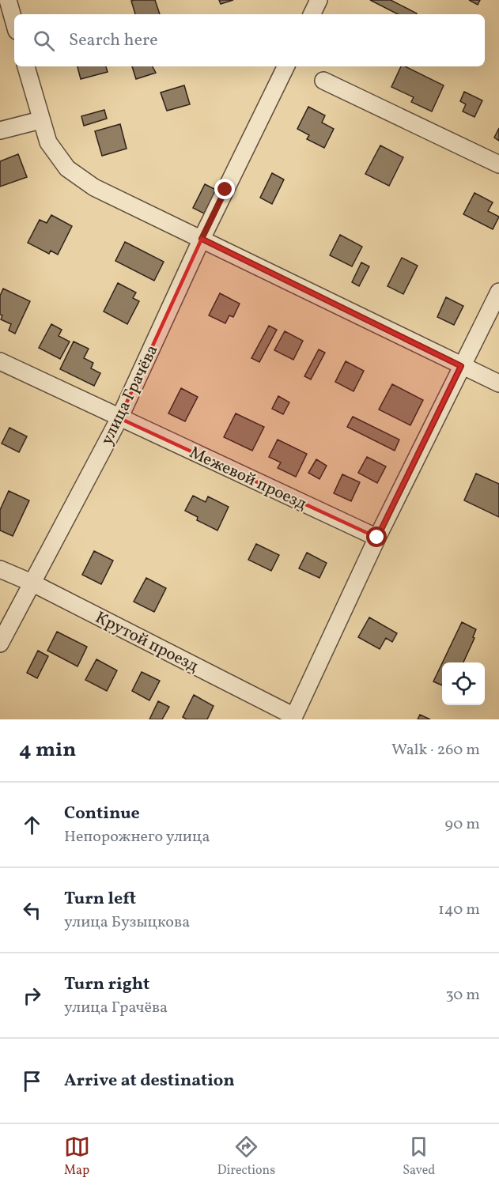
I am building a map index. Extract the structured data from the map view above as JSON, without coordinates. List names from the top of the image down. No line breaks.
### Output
{"streets":{"street":["улица Грачёва","Межевой проезд","Крутой проезд"]},"crossings":[["улица Грачёва","Межевой проезд"],["улица Грачёва","Крутой проезд"]],"page":{"search":"Search here","heading":["4 min","Walk · 260 m"],"list":[["Continue","Непорожнего улица","90 m"],["Turn left","улица Бузыцкова","140 m"],["Turn right","улица Грачёва","30 m"],"Arrive at destination"],"nav":["Map","Directions","Saved"]}}
